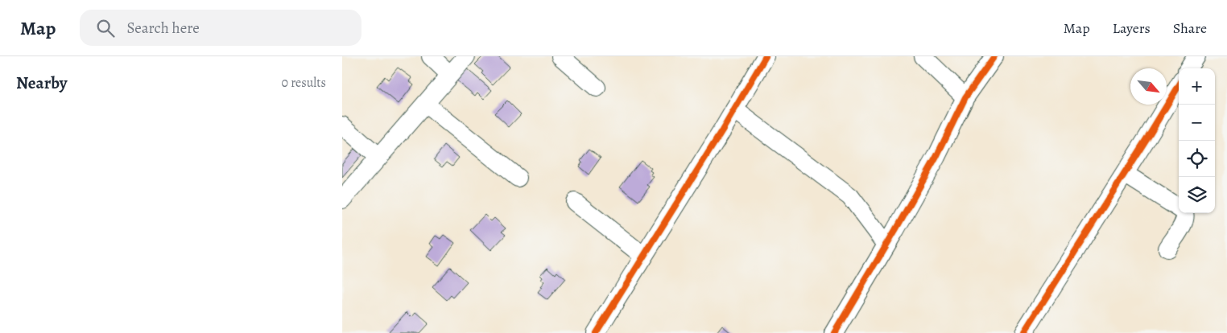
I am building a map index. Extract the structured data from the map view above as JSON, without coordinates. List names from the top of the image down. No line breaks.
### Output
{"north":"bottom right","page":{"header":"Map","search":"Search here","nav":["Map","Layers","Share"],"heading":["Nearby","0 results"],"map_buttons":["+","−"]}}
